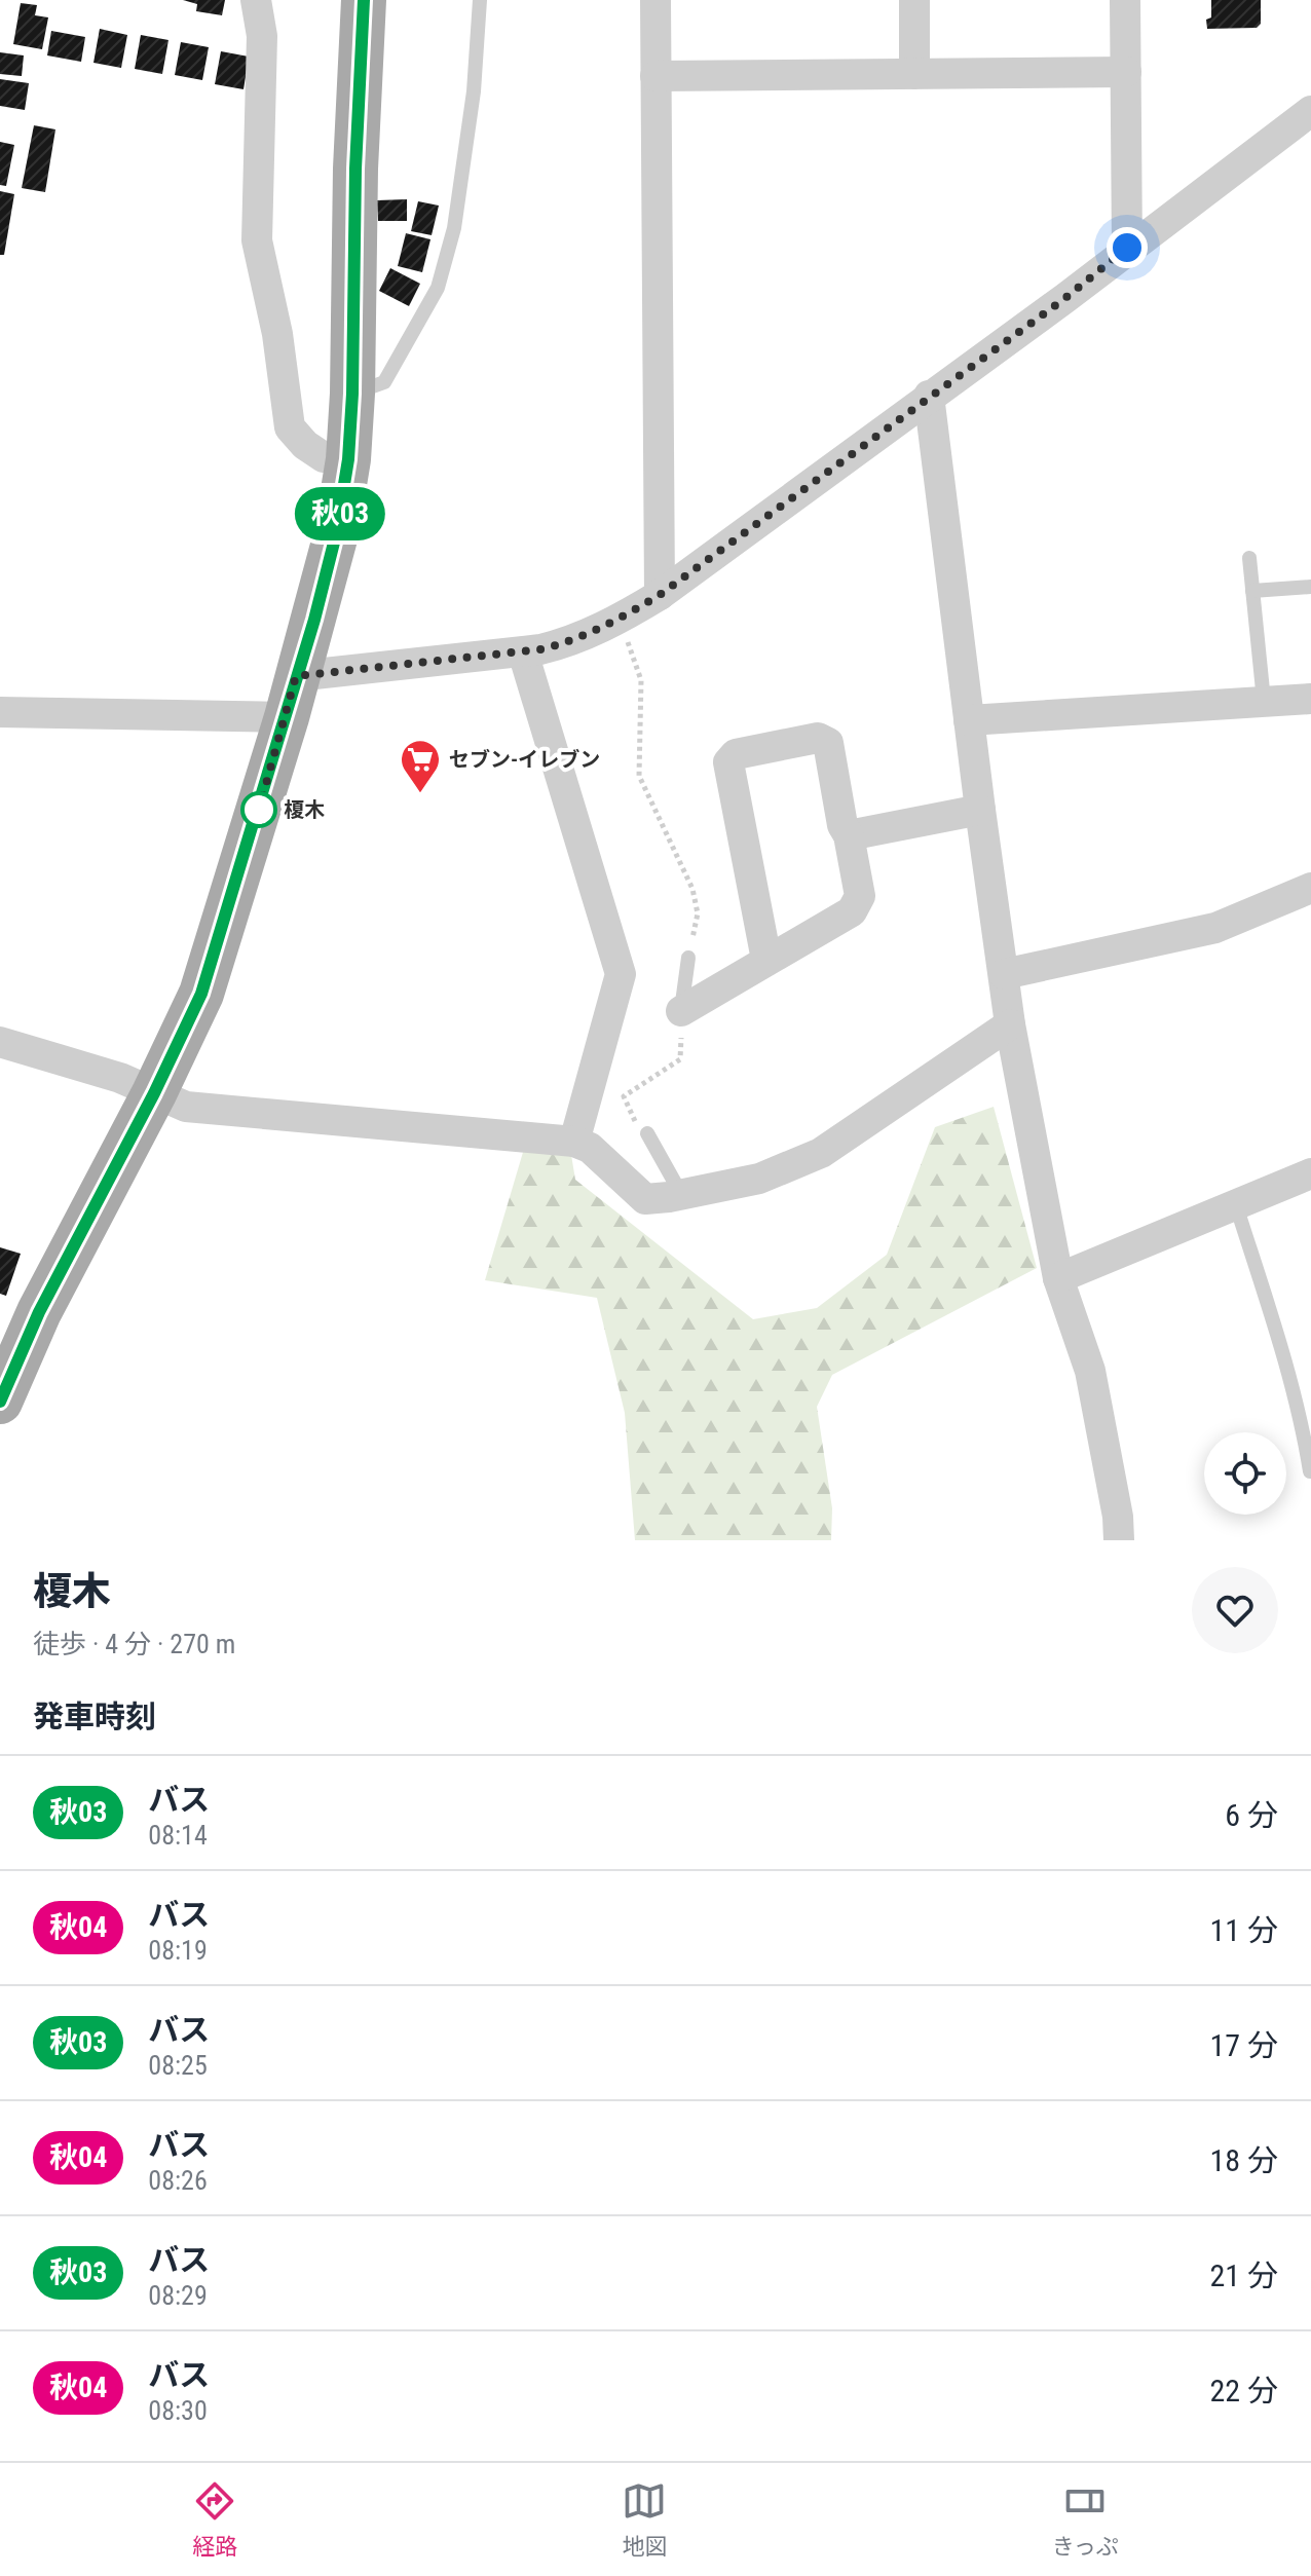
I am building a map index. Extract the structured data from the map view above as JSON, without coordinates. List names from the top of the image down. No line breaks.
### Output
{"places":{"supermarket":["セブン-イレブン"],"other":["榎木"]},"lines":["bus line 秋03"],"page":{"on_map":"秋03","heading":[["榎木","徒歩 · 4 分 · 270 m"],"発車時刻"],"list":[{"mark":"秋03","name":"バス","note":"08:14","value":"6 分"},{"mark":"秋04","name":"バス","note":"08:19","value":"11 分"},{"mark":"秋03","name":"バス","note":"08:25","value":"17 分"},{"mark":"秋04","name":"バス","note":"08:26","value":"18 分"},{"mark":"秋03","name":"バス","note":"08:29","value":"21 分"},{"mark":"秋04","name":"バス","note":"08:30","value":"22 分"}],"tabs":["経路","地図","きっぷ"]}}
